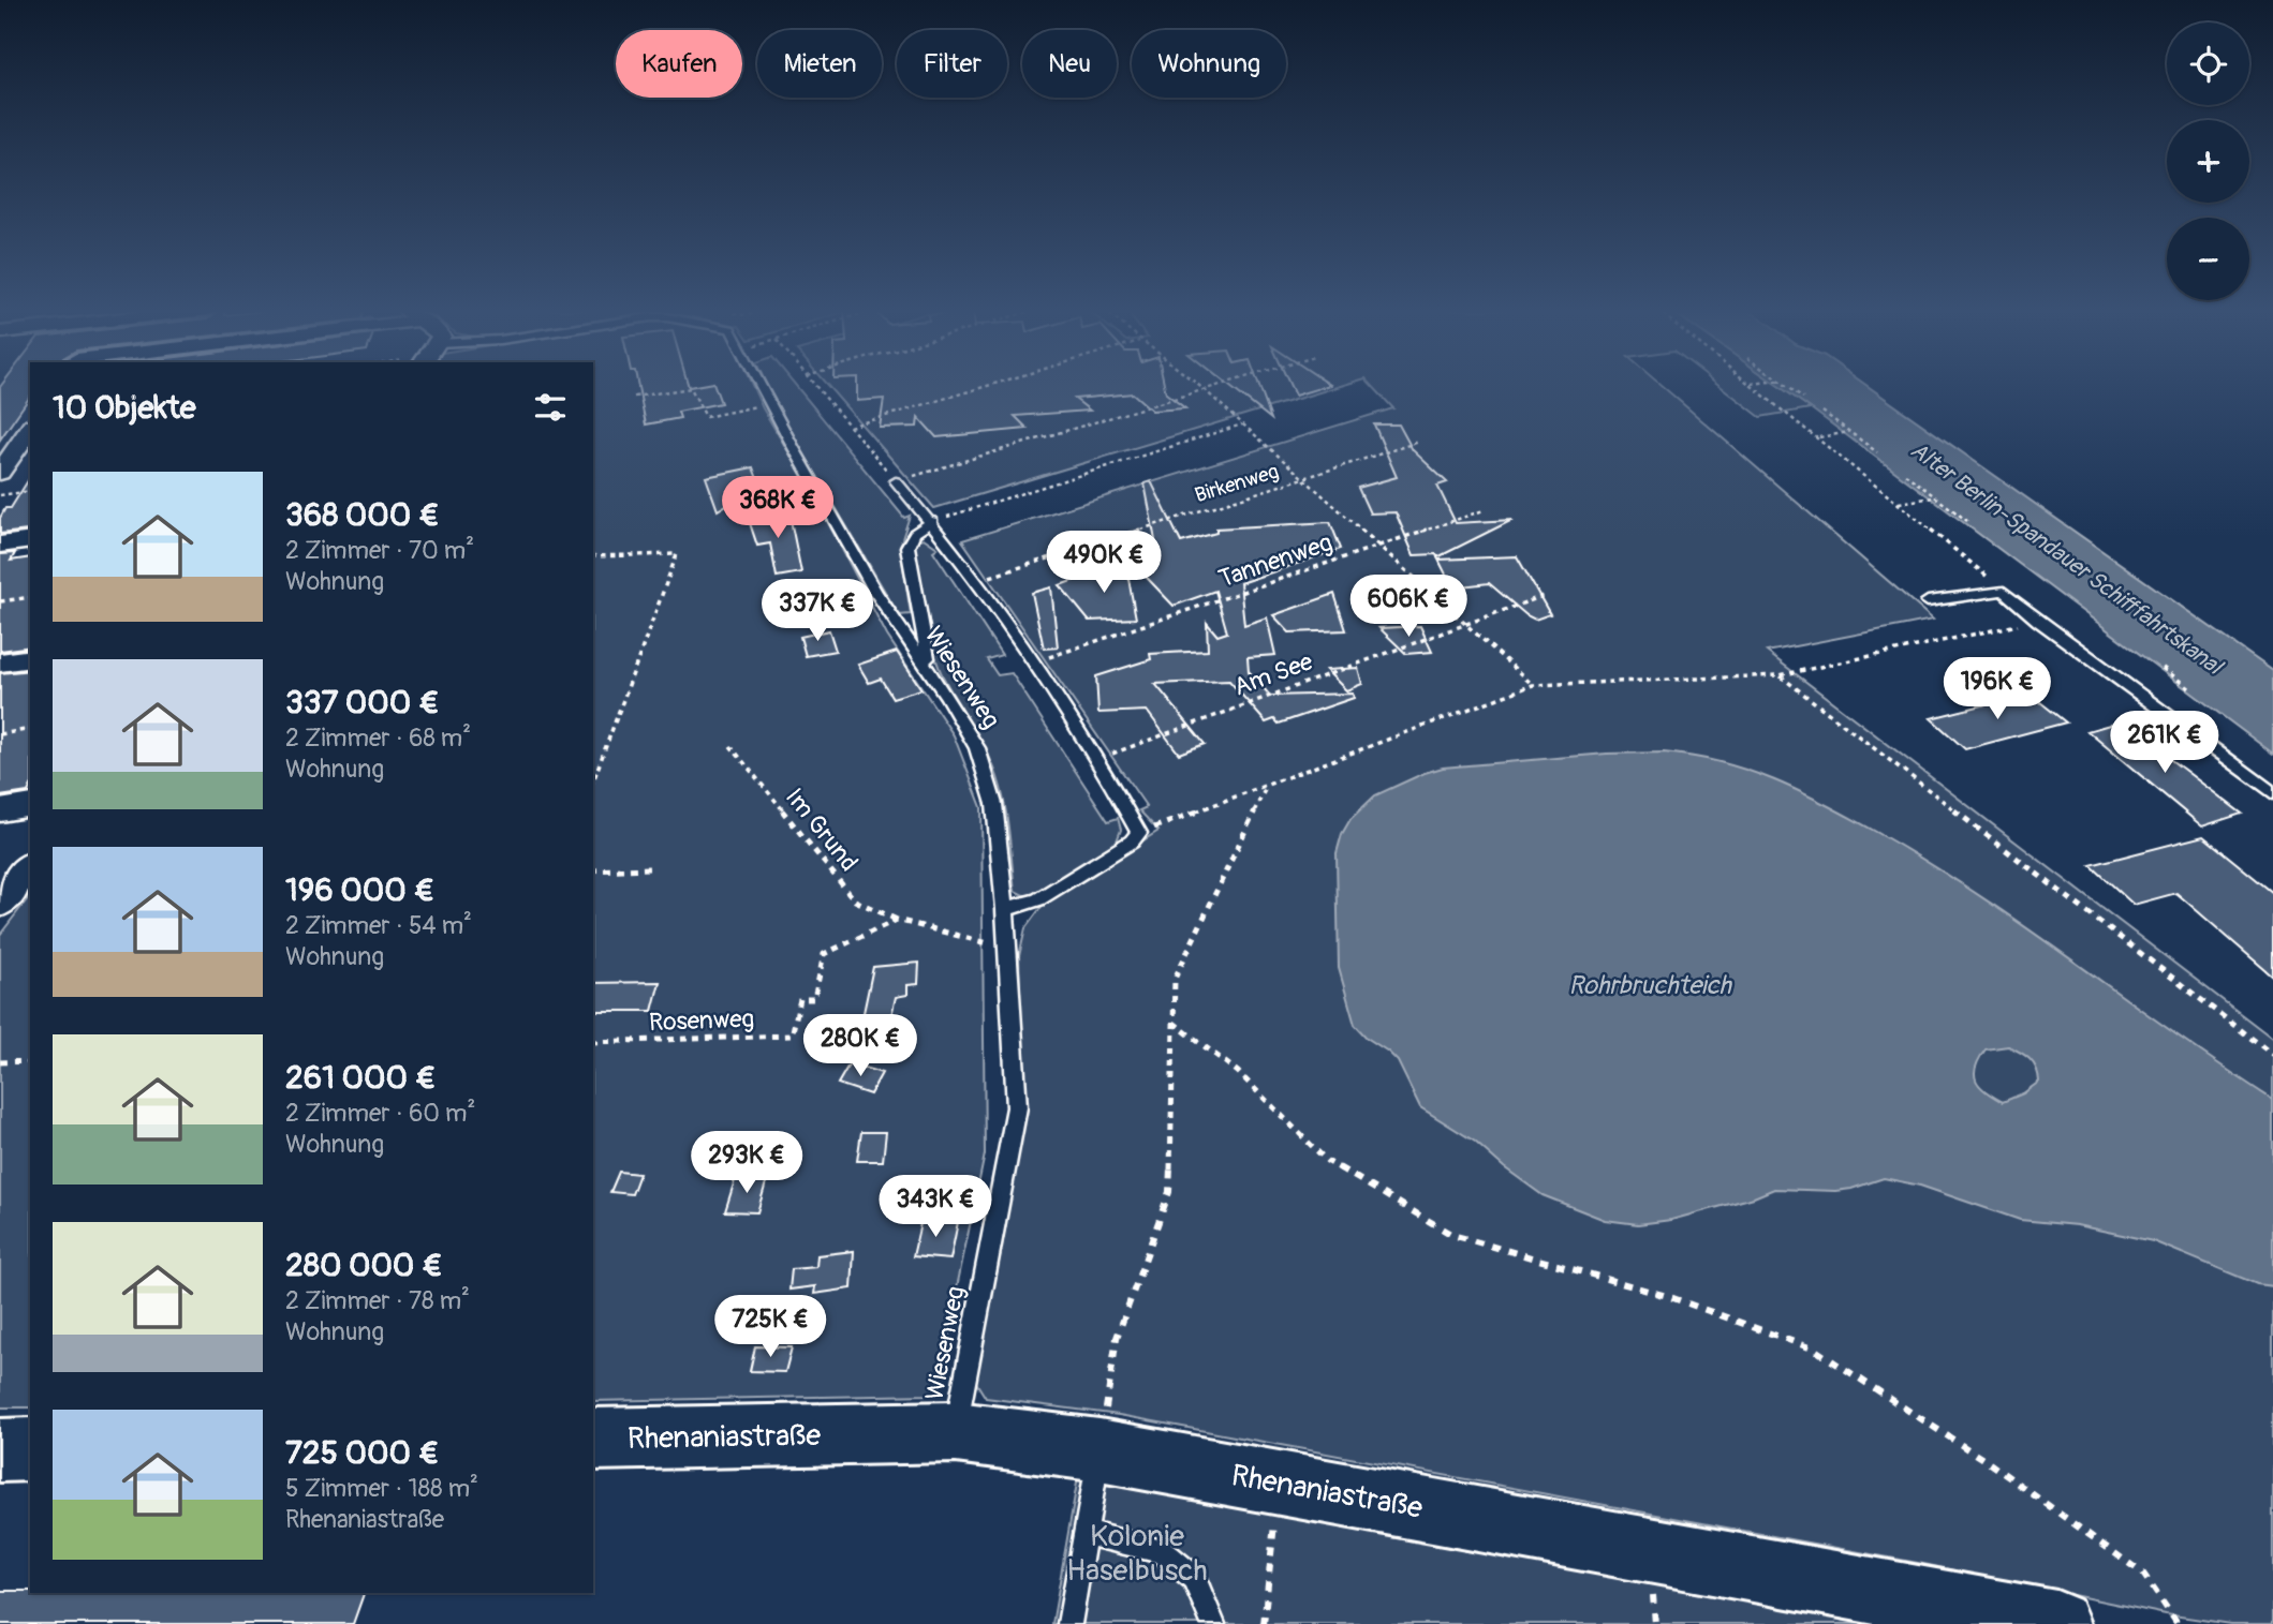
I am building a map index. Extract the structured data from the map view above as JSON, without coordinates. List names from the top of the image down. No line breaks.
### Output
{"streets":{"street":["Rhenaniastraße"],"lane":["Wiesenweg"],"path":["Birkenweg","Tannenweg","Am See","Im Grund","Rosenweg"]},"crossings":[["Wiesenweg","Rhenaniastraße"],["Im Grund","Rosenweg"]],"water":["Alter Berlin-Spandauer Schifffahrtskanal","Rohrbruchteich"],"parks":["Kolonie Haselbusch"],"page":{"map_buttons":["+","−"],"chip":["Kaufen","Mieten","Filter","Neu","Wohnung"],"heading":"10 Objekte","list":[{"name":"368 000 €","note":"2 Zimmer · 70 m² · Wohnung"},{"name":"337 000 €","note":"2 Zimmer · 68 m² · Wohnung"},{"name":"196 000 €","note":"2 Zimmer · 54 m² · Wohnung"},{"name":"261 000 €","note":"2 Zimmer · 60 m² · Wohnung"},{"name":"280 000 €","note":"2 Zimmer · 78 m² · Wohnung"},{"name":"725 000 €","note":"5 Zimmer · 188 m² · Rhenaniastraße"}],"price":["368K €","490K €","606K €","337K €","196K €","261K €","280K €","293K €","343K €","725K €"]}}
